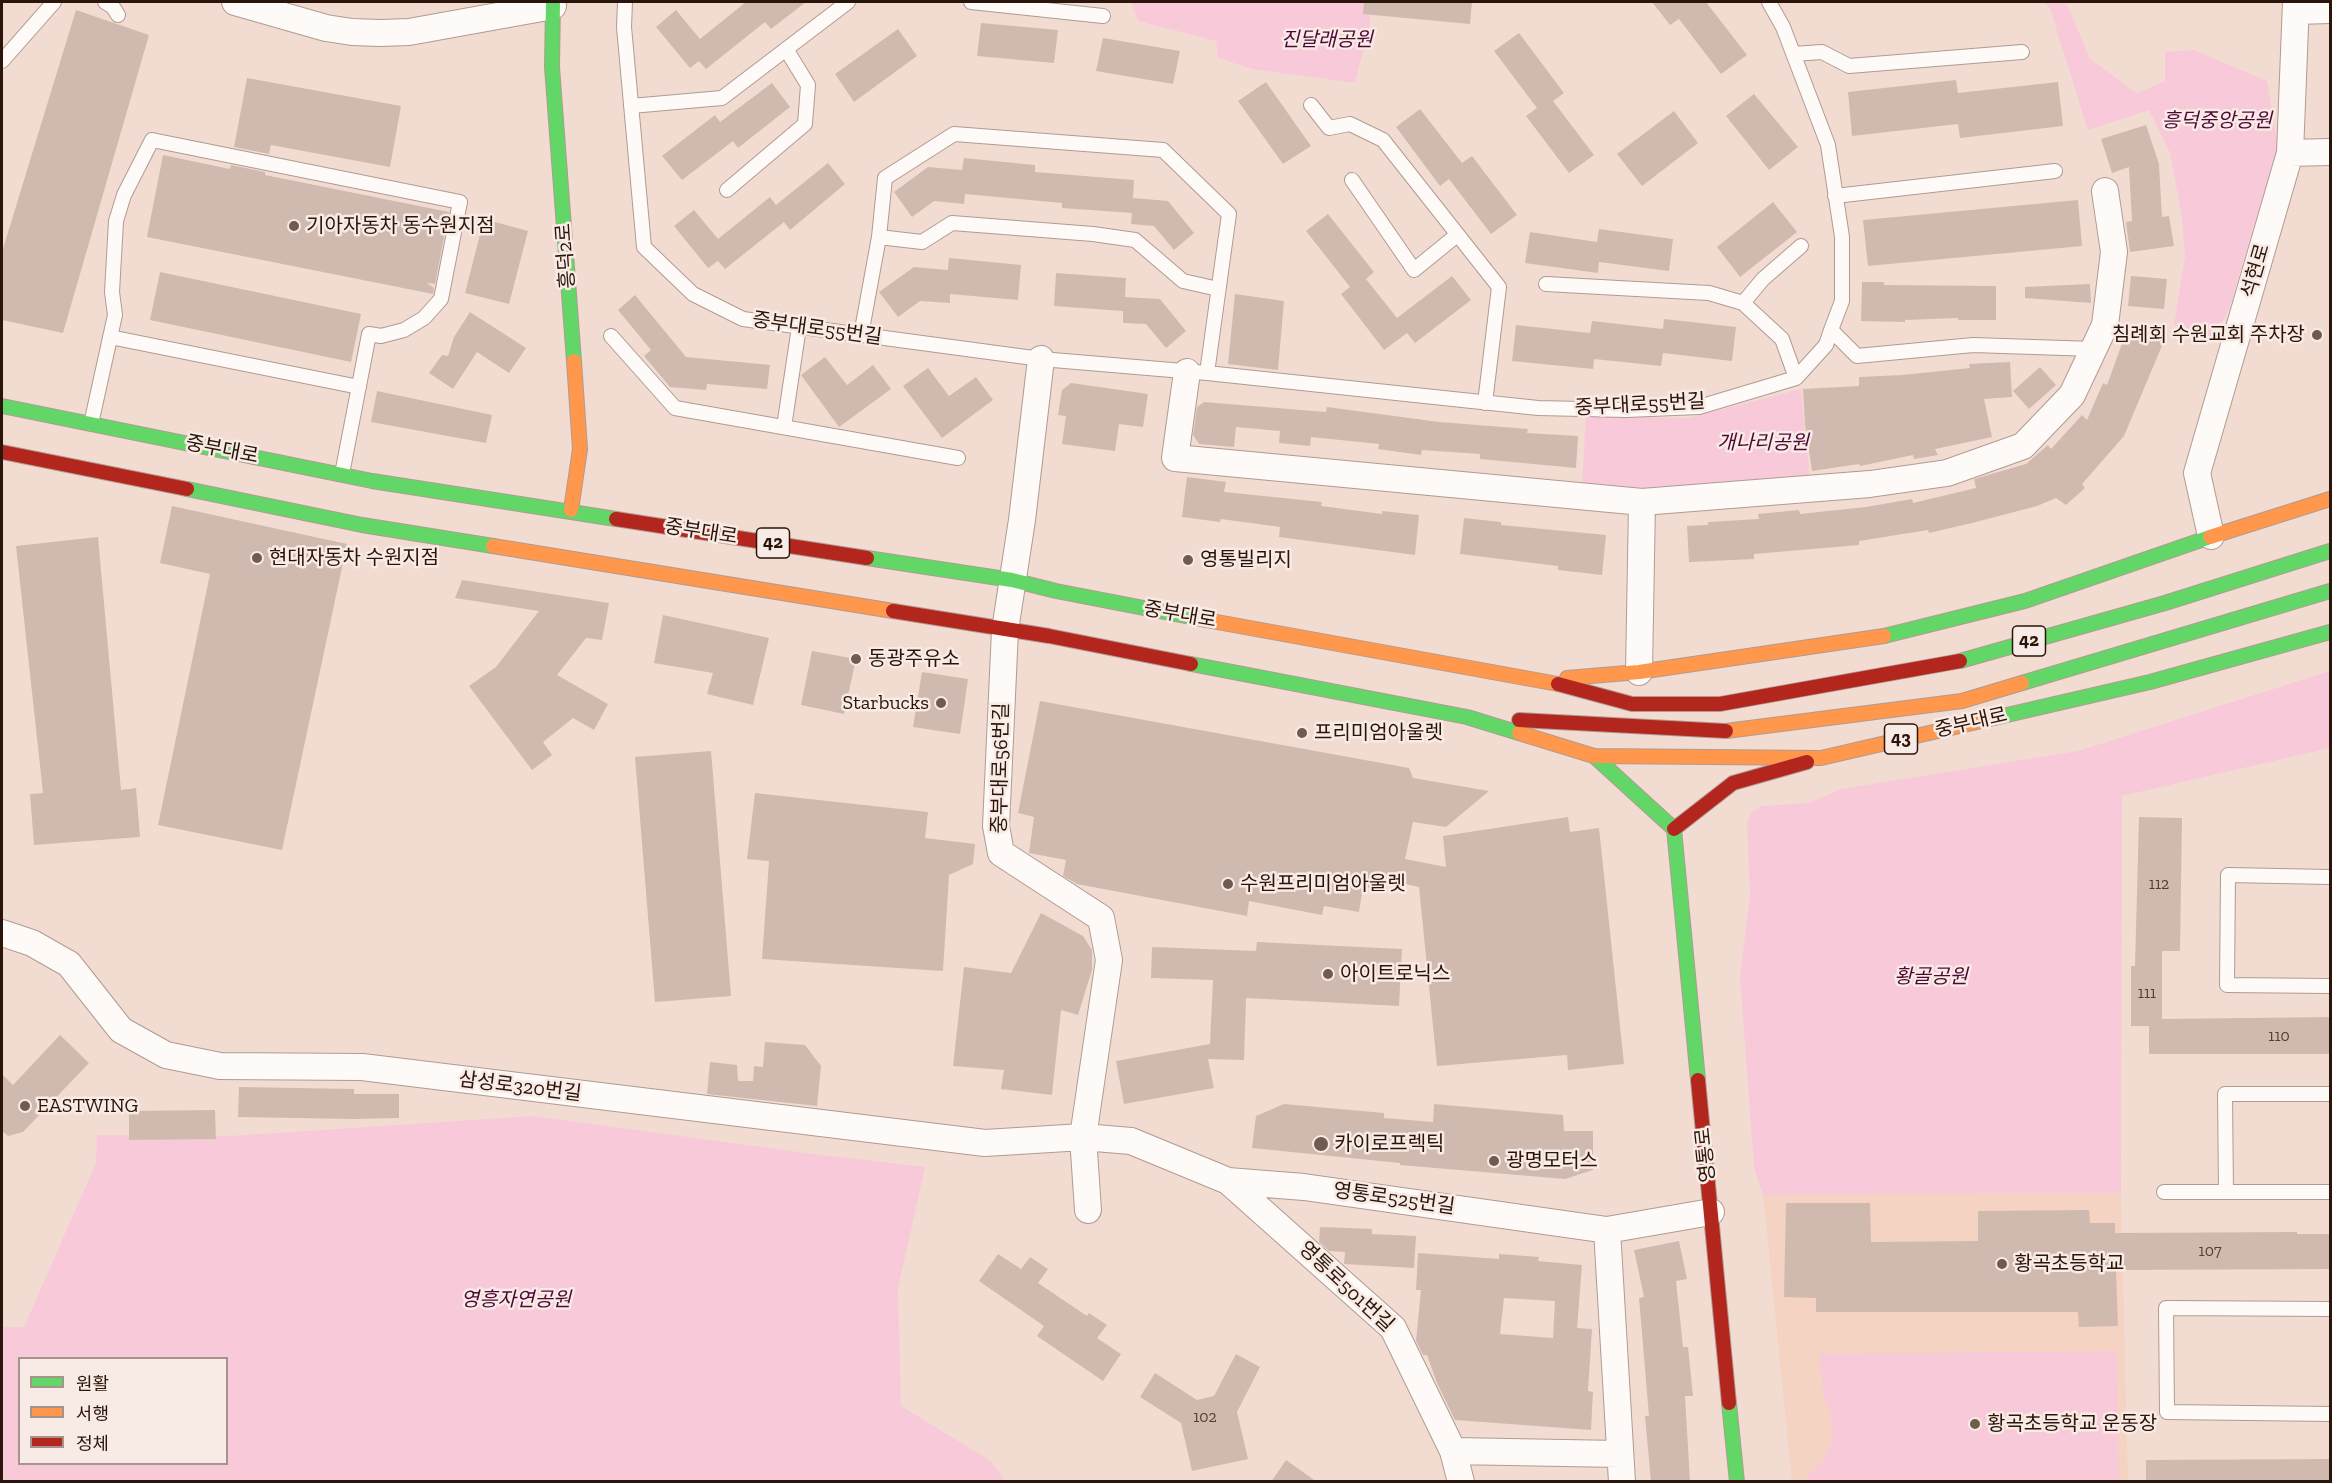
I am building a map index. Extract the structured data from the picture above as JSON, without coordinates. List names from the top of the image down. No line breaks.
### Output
{"streets":{"main road":["흥덕2로","중부대로","42","43","영통로"],"street":["석현로","중부대로56번길","삼성로320번길","영통로525번길","영통로501번길"],"lane":["중부대로55번길"]},"crossings":[["흥덕2로","중부대로"],["석현로","중부대로"],["중부대로55번길","중부대로56번길"],["중부대로","중부대로56번길"],["중부대로56번길","삼성로320번길"],["중부대로56번길","영통로525번길"],["삼성로320번길","영통로525번길"],["영통로","영통로525번길"],["영통로525번길","영통로501번길"]],"parks":["진달래공원","흥덕중앙공원","개나리공원","황골공원","영흥자연공원"],"places":["기아자동차 동수원지점","침례회 수원교회 주차장","현대자동차 수원지점","영통빌리지","동광주유소","Starbucks","프리미엄아울렛","수원프리미엄아울렛","아이트로닉스","EASTWING","카이로프렉틱","광명모터스","황곡초등학교","황곡초등학교 운동장"],"house_numbers":["112","111","110","107","102"],"legend":["원활","서행","정체"]}
